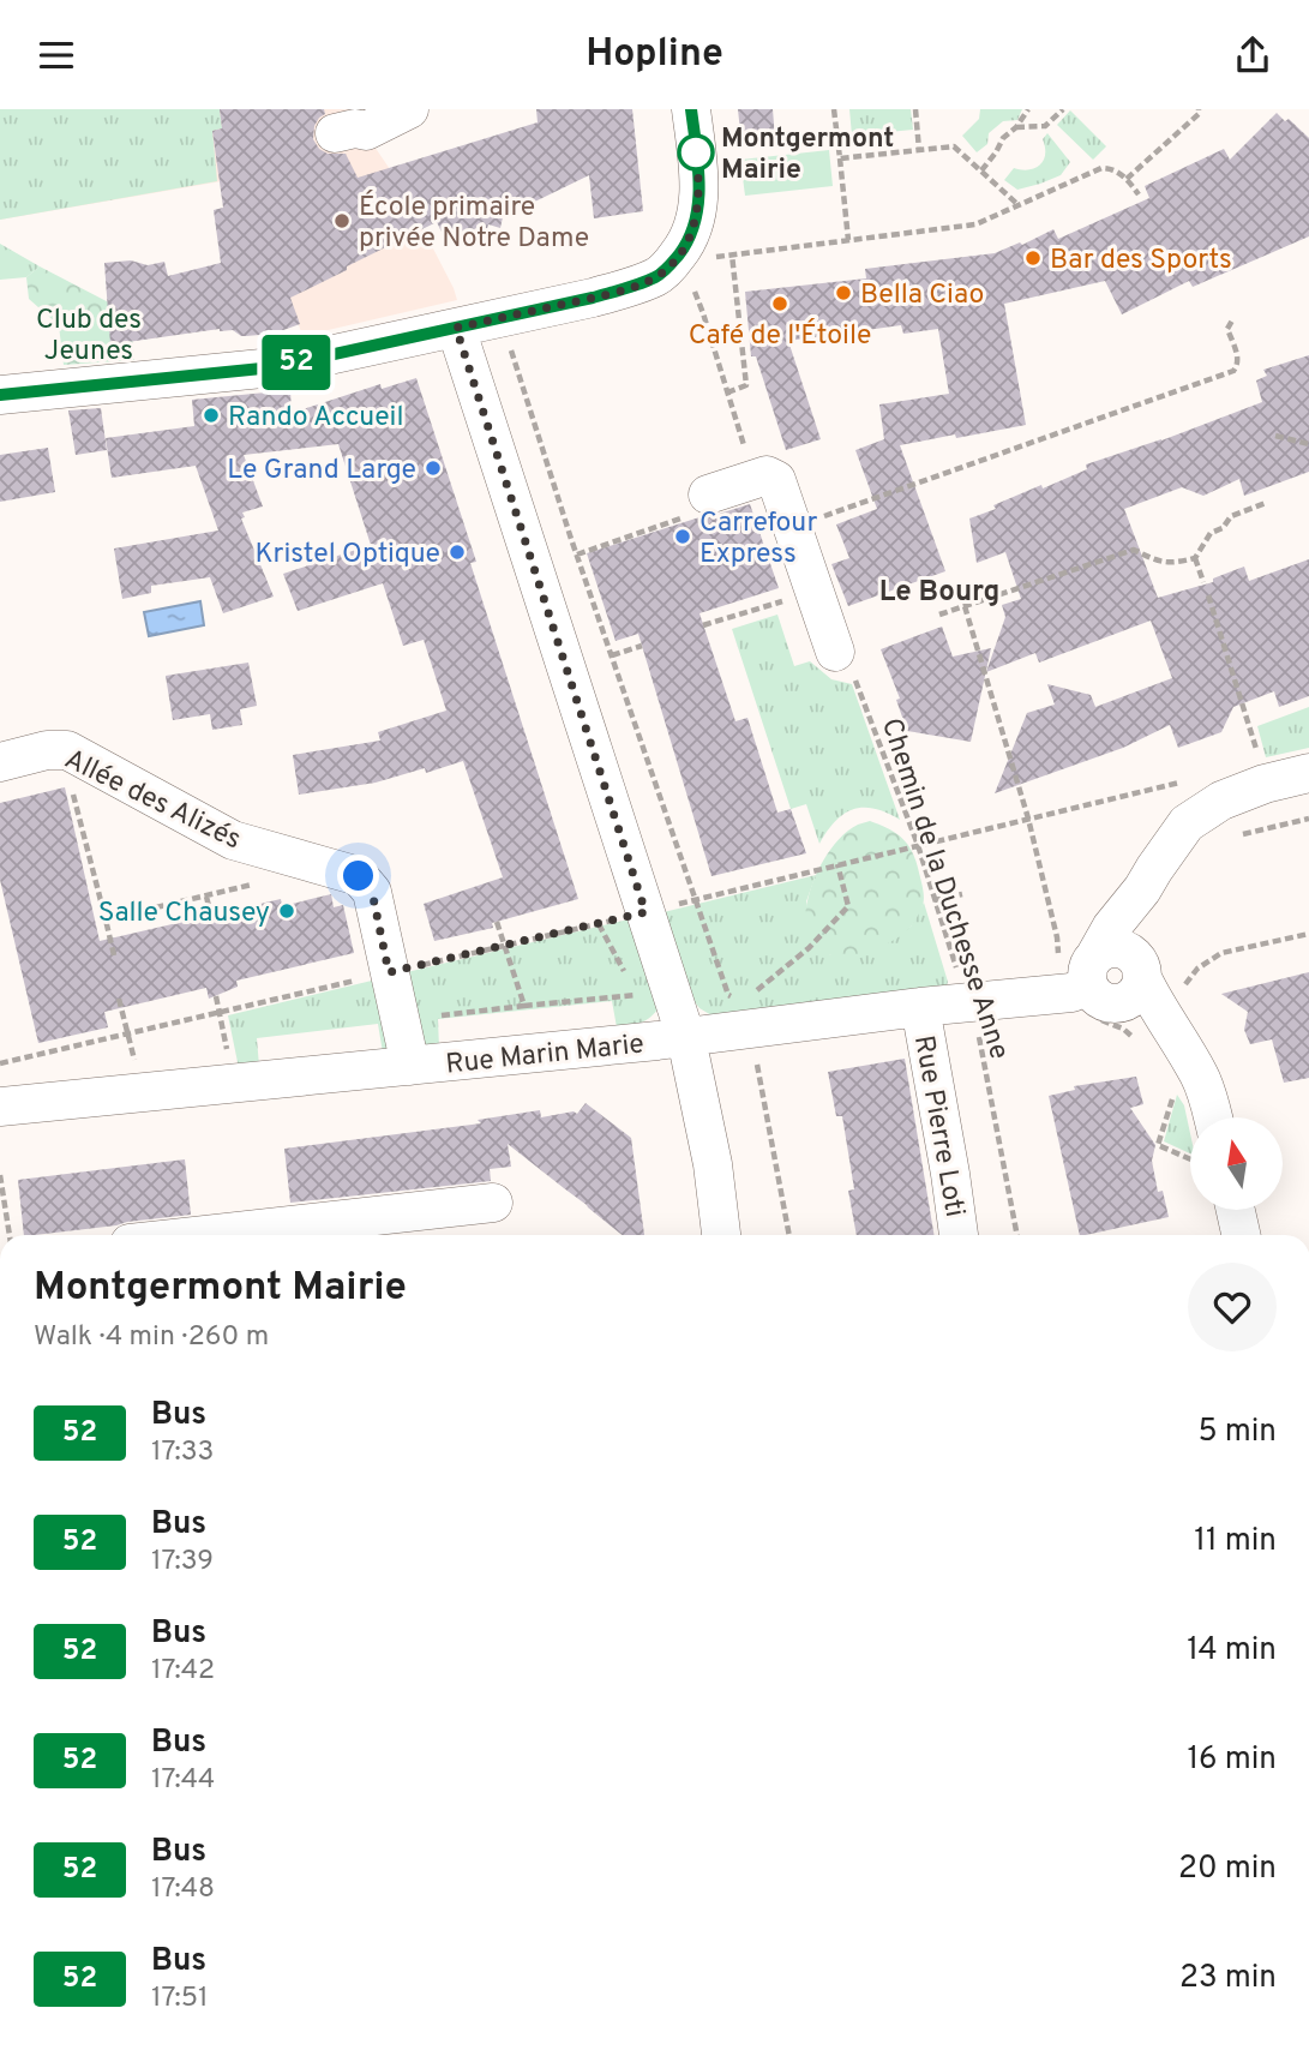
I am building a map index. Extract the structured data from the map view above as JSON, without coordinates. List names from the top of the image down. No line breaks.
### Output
{"streets":{"street":["Allée des Alizés","Rue Marin Marie","Rue Pierre Loti"],"path":["Chemin de la Duchesse Anne"]},"crossings":[["Allée des Alizés","Rue Marin Marie"],["Chemin de la Duchesse Anne","Rue Marin Marie"],["Rue Marin Marie","Rue Pierre Loti"]],"districts":["Le Bourg"],"parks":["Club des Jeunes"],"places":["Montgermont Mairie","École primaire privée Notre Dame","Bar des Sports","Bella Ciao","Café de l'Étoile","Rando Accueil","Le Grand Large","Carrefour Express","Kristel Optique","Salle Chausey"],"lines":["bus line 52"],"north":"top","page":{"header":"Hopline","on_map":"52","heading":["Montgermont Mairie","Walk · 4 min · 260 m"],"list":[{"mark":"52","name":"Bus","note":"17:33","value":"5 min"},{"mark":"52","name":"Bus","note":"17:39","value":"11 min"},{"mark":"52","name":"Bus","note":"17:42","value":"14 min"},{"mark":"52","name":"Bus","note":"17:44","value":"16 min"},{"mark":"52","name":"Bus","note":"17:48","value":"20 min"},{"mark":"52","name":"Bus","note":"17:51","value":"23 min"}]}}
